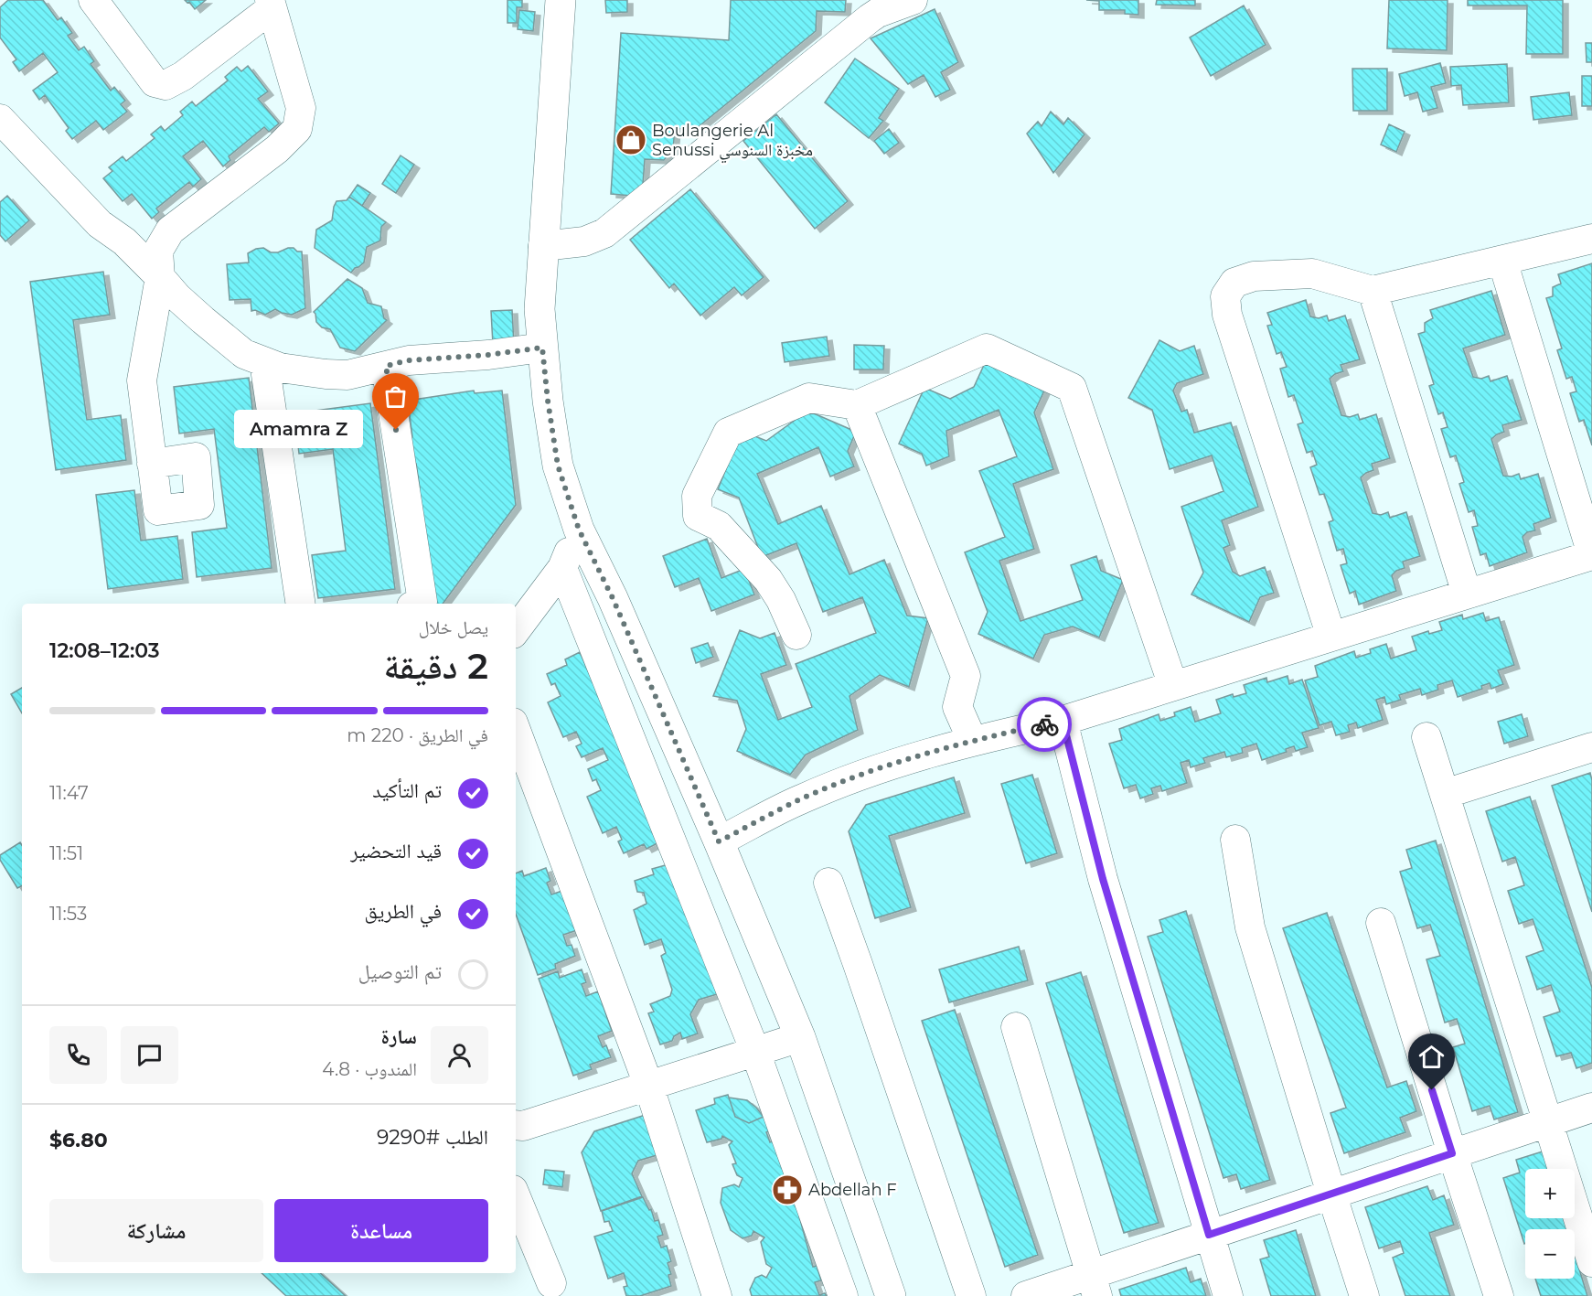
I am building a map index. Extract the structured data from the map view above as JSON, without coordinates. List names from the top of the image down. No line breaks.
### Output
{"places":{"shop":["Boulangerie Al Senussi مخبزة السنوسي"],"other":["Amamra Z"],"pharmacy":["Abdellah F"]},"page":{"bubble":"Amamra Z","heading":["2 دقيقة","يصل خلال","12:03–12:08"],"panel":["سارة","المندوب · 4.8","الطلب #9290","$6.80"],"bar":"في الطريق · 220 m","list":[["تم التأكيد","11:47"],["قيد التحضير","11:51"],["في الطريق","11:53"],"تم التوصيل"],"map_buttons":["+","−"],"buttons":["مساعدة","مشاركة"]}}
